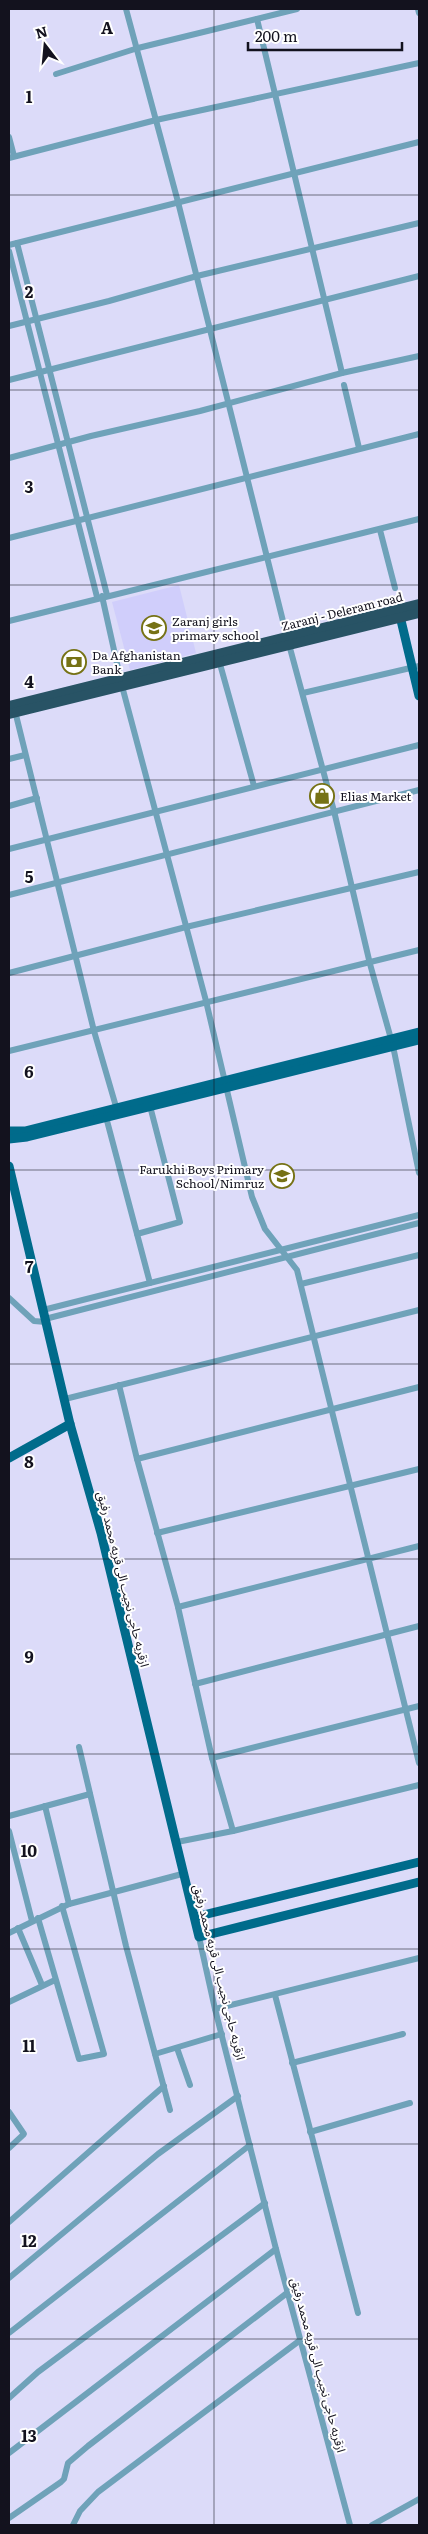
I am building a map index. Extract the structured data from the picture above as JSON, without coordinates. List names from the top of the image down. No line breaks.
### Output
{"streets":{"highway":["Zaranj - Deleram road"],"main road":["ازقریه حاجی نجیب الی قریه محمد رفیق"]},"places":{"school or university":["Zaranj girls primary school","Farukhi Boys Primary School/Nimruz"],"bank":["Da Afghanistan Bank"],"shop":["Elias Market"]},"scale_bar":"200 m","north":"top","grid":{"columns":["A"],"rows":["1","2","3","4","5","6","7","8","9","10","11","12","13"]}}
